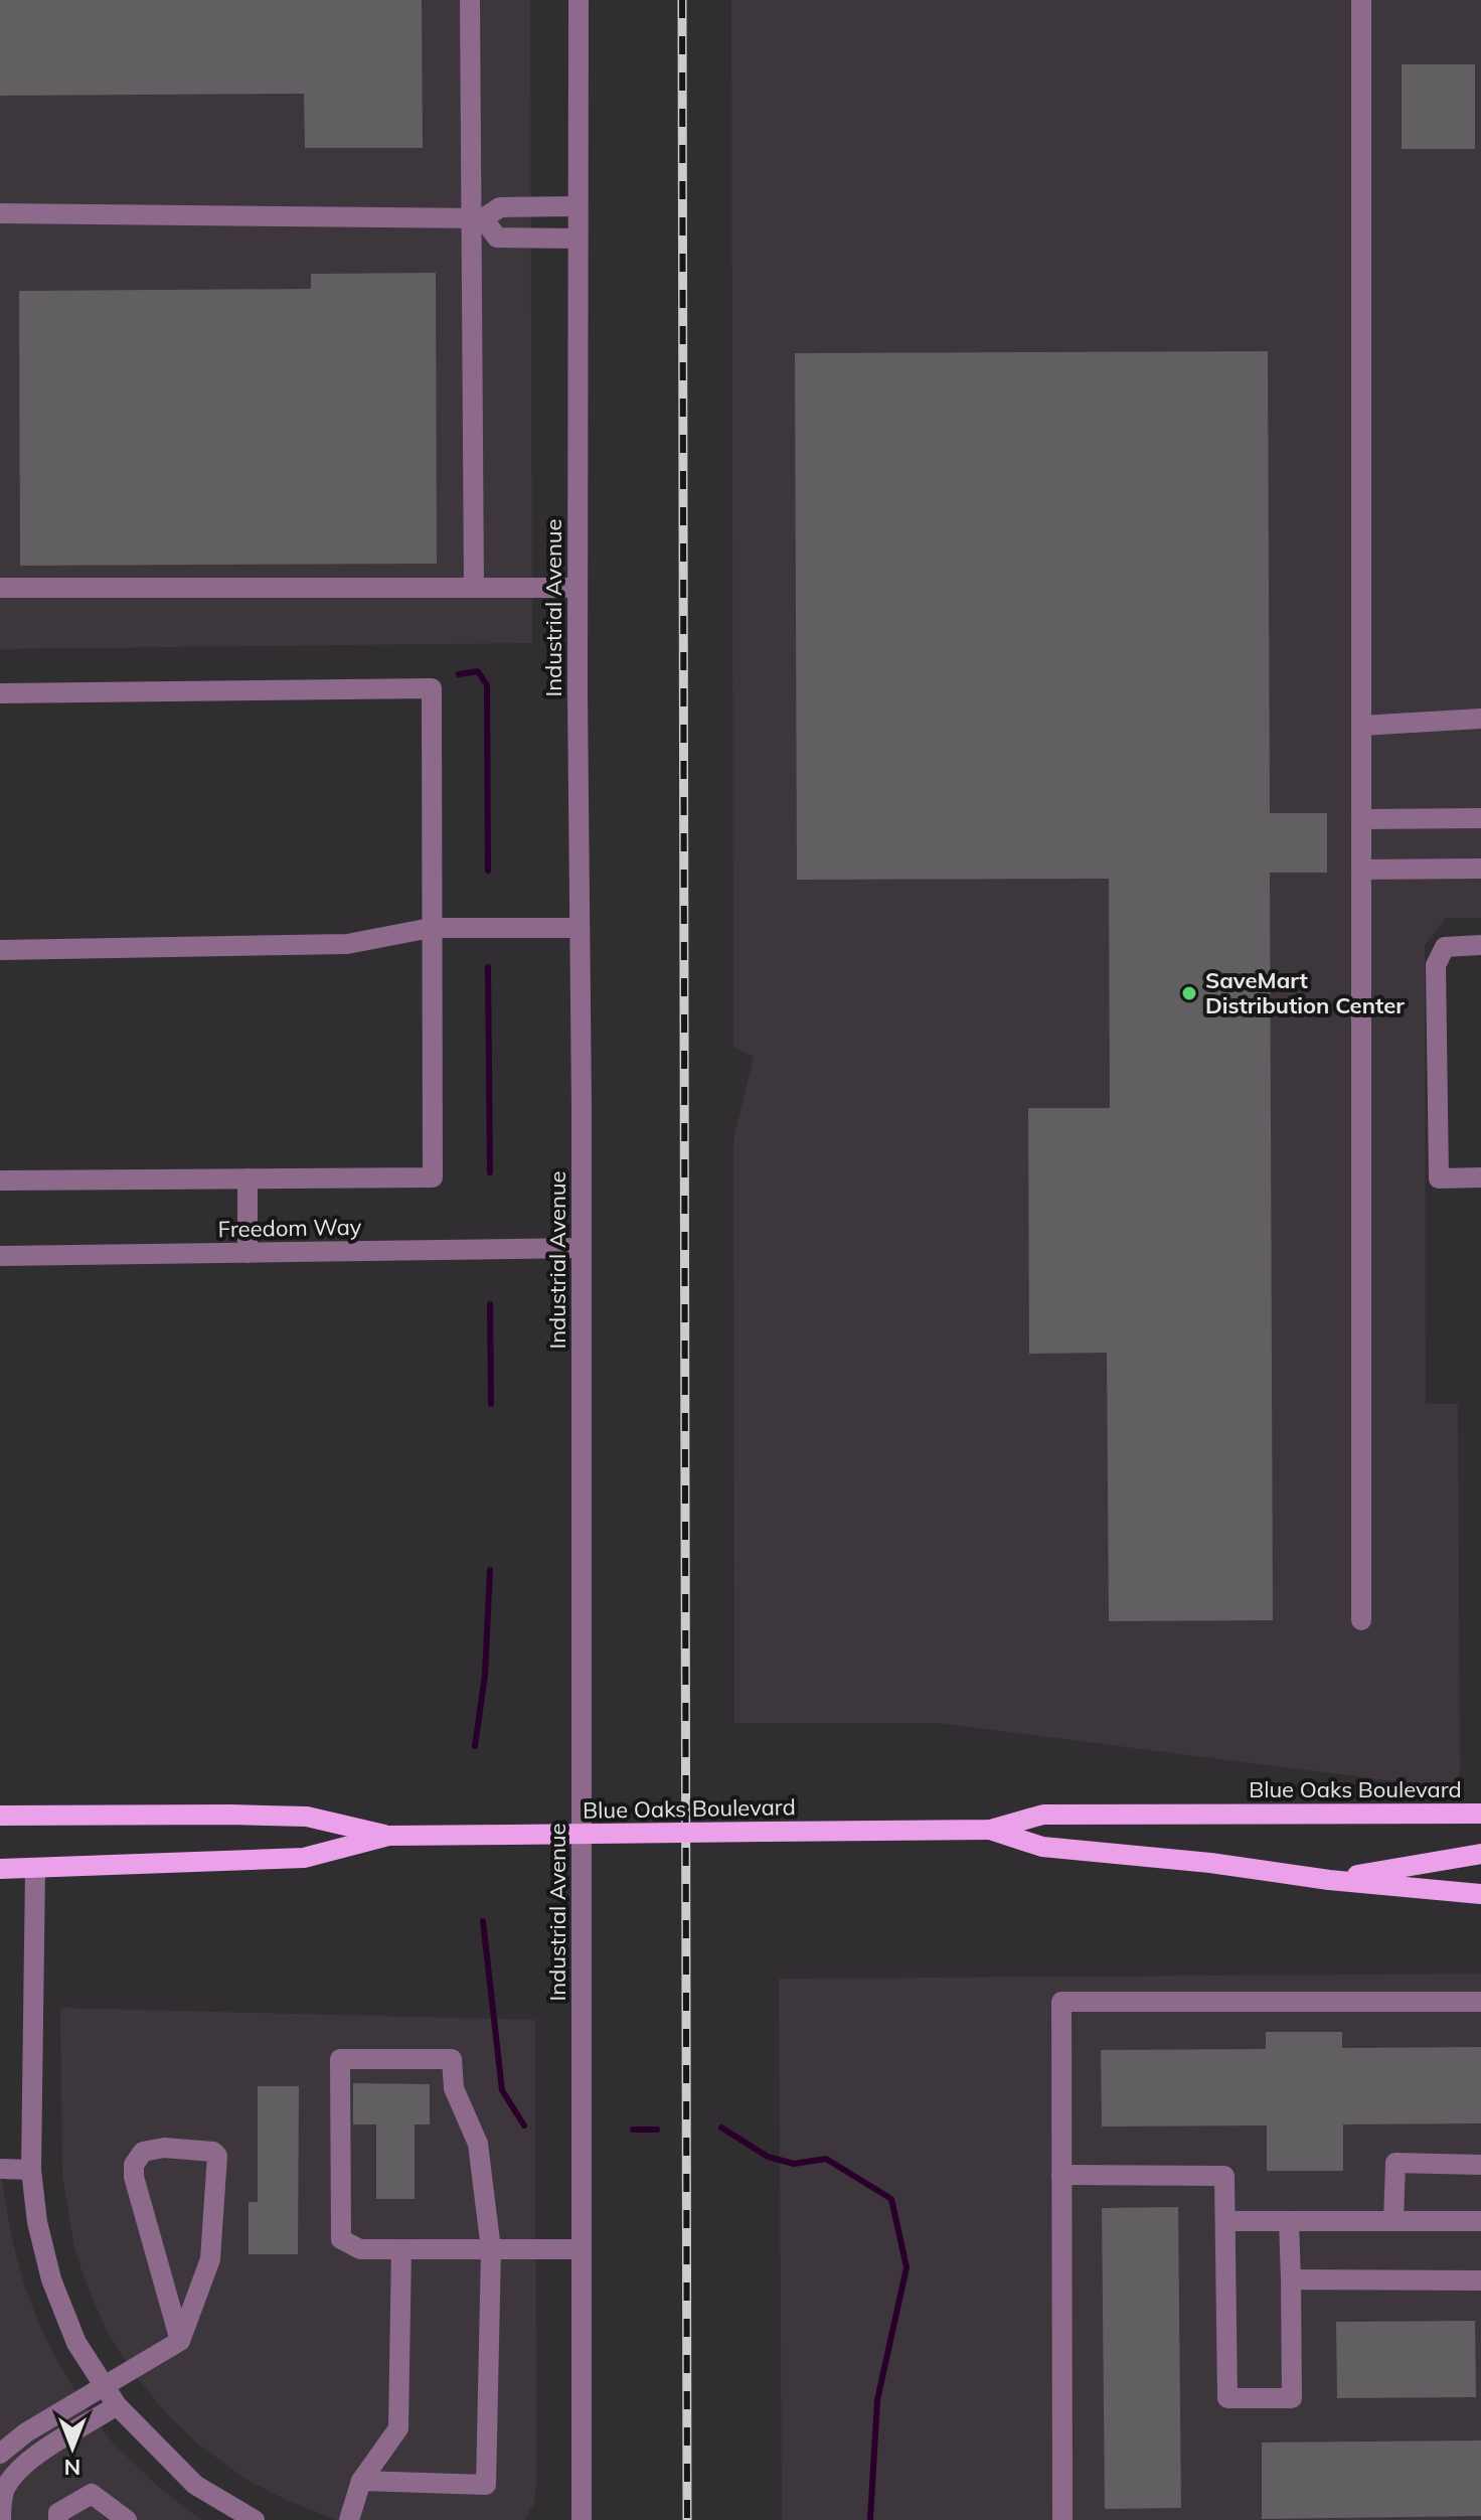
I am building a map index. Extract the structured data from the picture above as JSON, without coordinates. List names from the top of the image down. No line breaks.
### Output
{"streets":{"main road":["Blue Oaks Boulevard"],"street":["Industrial Avenue","Freedom Way"]},"crossings":[["Industrial Avenue","Freedom Way"]],"places":["SaveMart Distribution Center"],"north":"bottom"}
